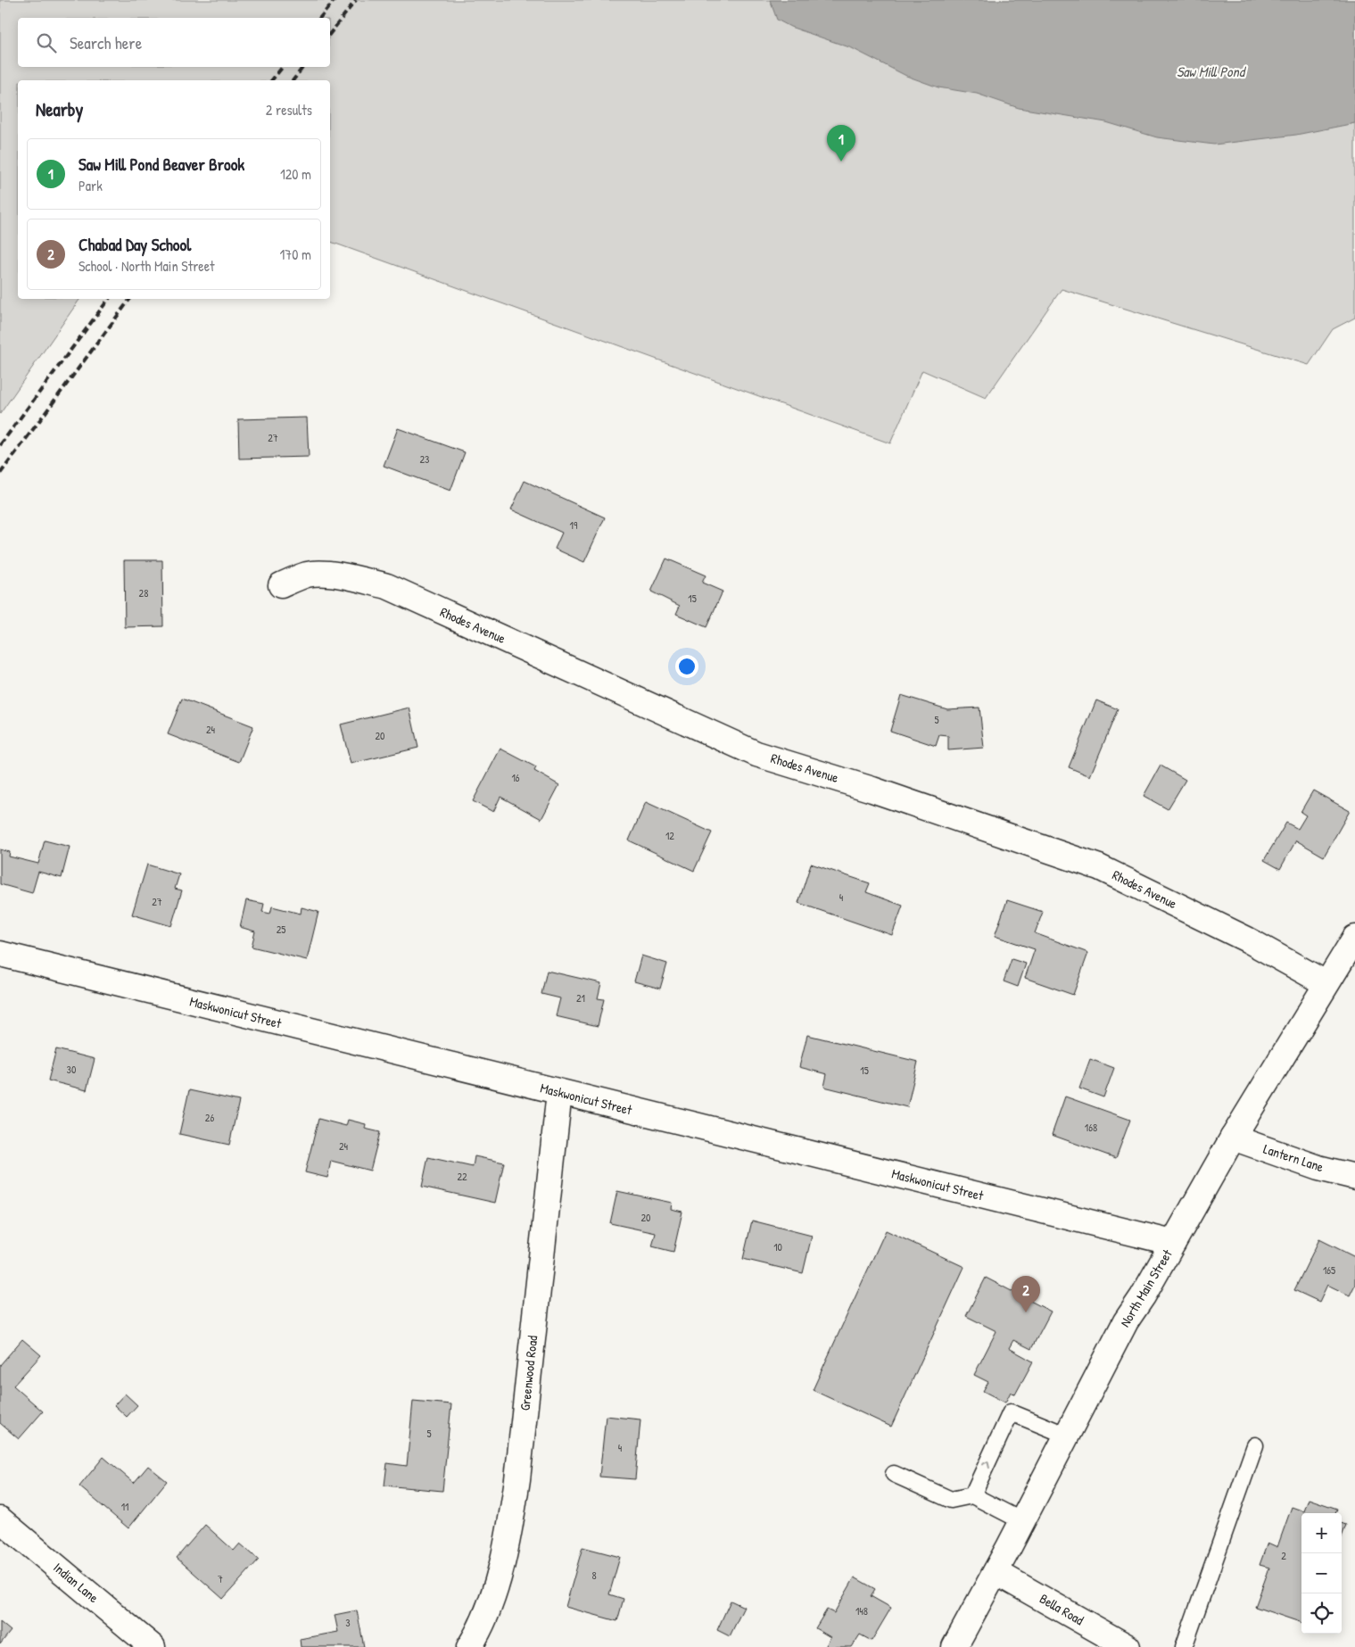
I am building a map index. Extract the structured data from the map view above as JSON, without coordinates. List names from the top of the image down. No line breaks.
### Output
{"streets":{"street":["Rhodes Avenue","Maskwonicut Street","Lantern Lane","North Main Street","Greenwood Road","Indian Lane","Bella Road"]},"crossings":[["Rhodes Avenue","North Main Street"],["Maskwonicut Street","North Main Street"],["Maskwonicut Street","Greenwood Road"],["Lantern Lane","North Main Street"],["North Main Street","Bella Road"]],"water":["Saw Mill Pond"],"house_numbers":["27","23","19","28","15","5","24","20","16","12","4","27","25","21","30","15","26","168","24","22","20","10","165","5","4","11","2","8","7","148","3"],"page":{"search":"Search here","heading":["Nearby","2 results"],"pins":["1","2"],"list":[{"mark":"1","name":"Saw Mill Pond Beaver Brook","note":"Park","value":"120 m"},{"mark":"2","name":"Chabad Day School","note":"School · North Main Street","value":"170 m"}],"map_buttons":["+","−"]}}
